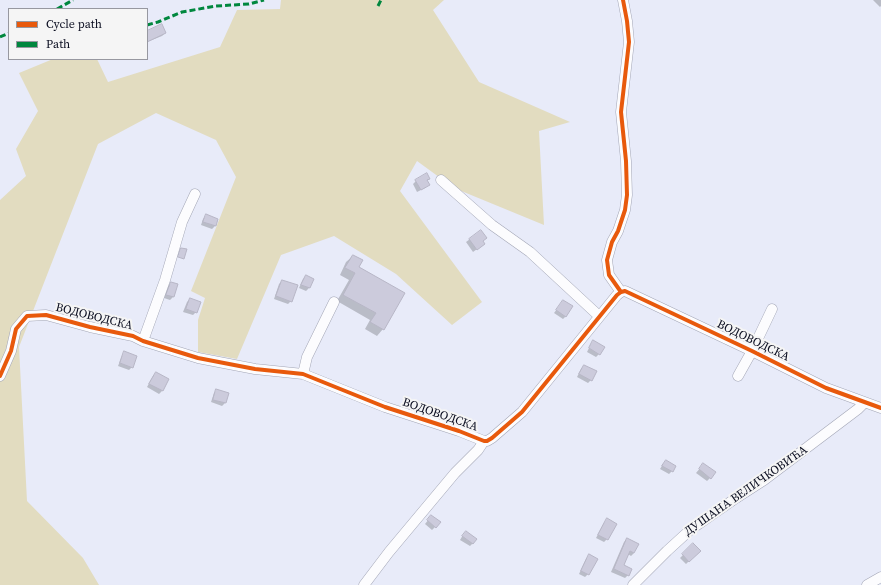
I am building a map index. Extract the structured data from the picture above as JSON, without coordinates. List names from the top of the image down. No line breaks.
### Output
{"streets":{"street":["ВОДОВОДСКА","ДУШАНА ВЕЛИЧКОВИЋА"]},"crossings":[["ВОДОВОДСКА","ДУШАНА ВЕЛИЧКОВИЋА"]],"legend":["Cycle path","Path"]}
